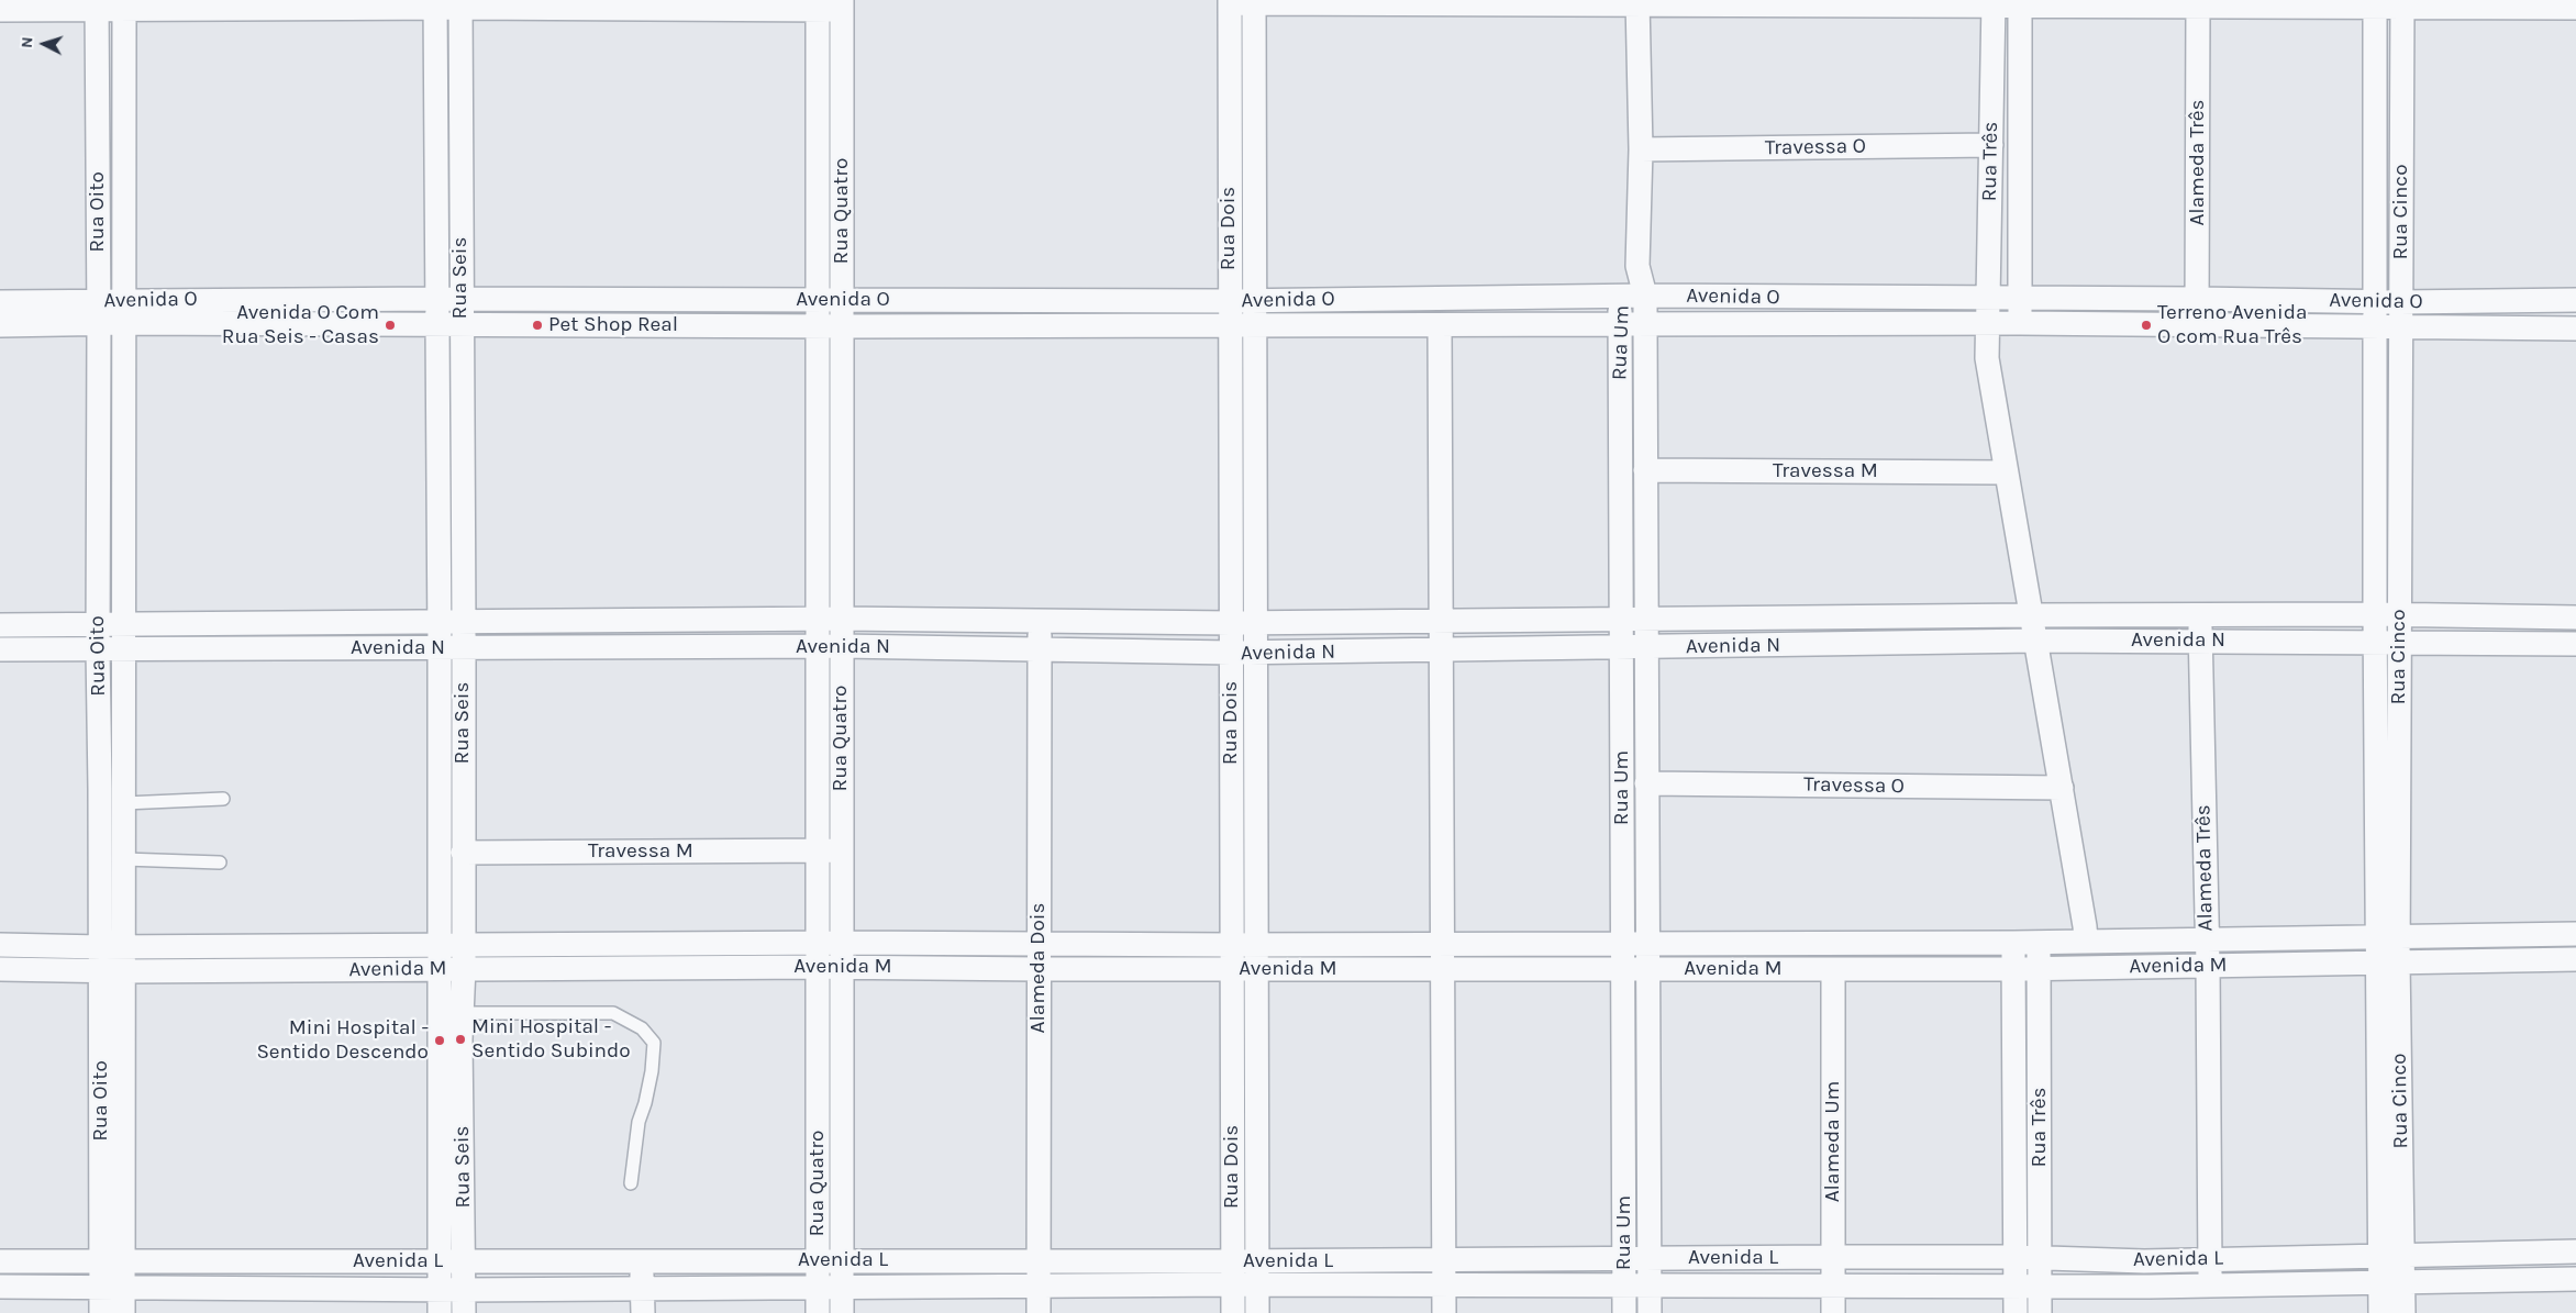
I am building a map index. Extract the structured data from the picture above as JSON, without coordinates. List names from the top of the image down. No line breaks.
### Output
{"streets":{"street":["Travessa O","Rua Três","Alameda Três","Rua Quatro","Rua Oito","Rua Cinco","Rua Dois","Rua Seis","Avenida O","Rua Um","Travessa M","Avenida N","Avenida M","Alameda Dois","Alameda Um","Avenida L"]},"crossings":[["Travessa O","Rua Três"],["Travessa O","Rua Um"],["Rua Três","Avenida O"],["Rua Três","Travessa M"],["Rua Três","Avenida N"],["Rua Três","Avenida M"],["Rua Três","Avenida L"],["Alameda Três","Avenida O"],["Alameda Três","Avenida N"],["Alameda Três","Avenida M"],["Alameda Três","Avenida L"],["Rua Quatro","Avenida O"],["Rua Quatro","Travessa M"],["Rua Quatro","Avenida N"],["Rua Quatro","Avenida M"],["Rua Quatro","Avenida L"],["Rua Oito","Avenida O"],["Rua Oito","Avenida N"],["Rua Oito","Avenida M"],["Rua Oito","Avenida L"],["Rua Cinco","Avenida O"],["Rua Cinco","Avenida N"],["Rua Cinco","Avenida M"],["Rua Cinco","Avenida L"],["Rua Dois","Avenida O"],["Rua Dois","Avenida N"],["Rua Dois","Avenida M"],["Rua Dois","Avenida L"],["Rua Seis","Avenida O"],["Rua Seis","Travessa M"],["Rua Seis","Avenida N"],["Rua Seis","Avenida M"],["Rua Seis","Avenida L"],["Avenida O","Rua Um"],["Rua Um","Travessa M"],["Rua Um","Avenida N"],["Rua Um","Avenida M"],["Rua Um","Avenida L"],["Avenida N","Alameda Dois"],["Avenida M","Alameda Dois"],["Avenida M","Alameda Um"],["Alameda Dois","Avenida L"],["Alameda Um","Avenida L"]],"places":["Avenida O Com Rua Seis - Casas","Pet Shop Real","Terreno Avenida O com Rua Três","Mini Hospital - Sentido Subindo","Mini Hospital - Sentido Descendo"],"north":"left"}
